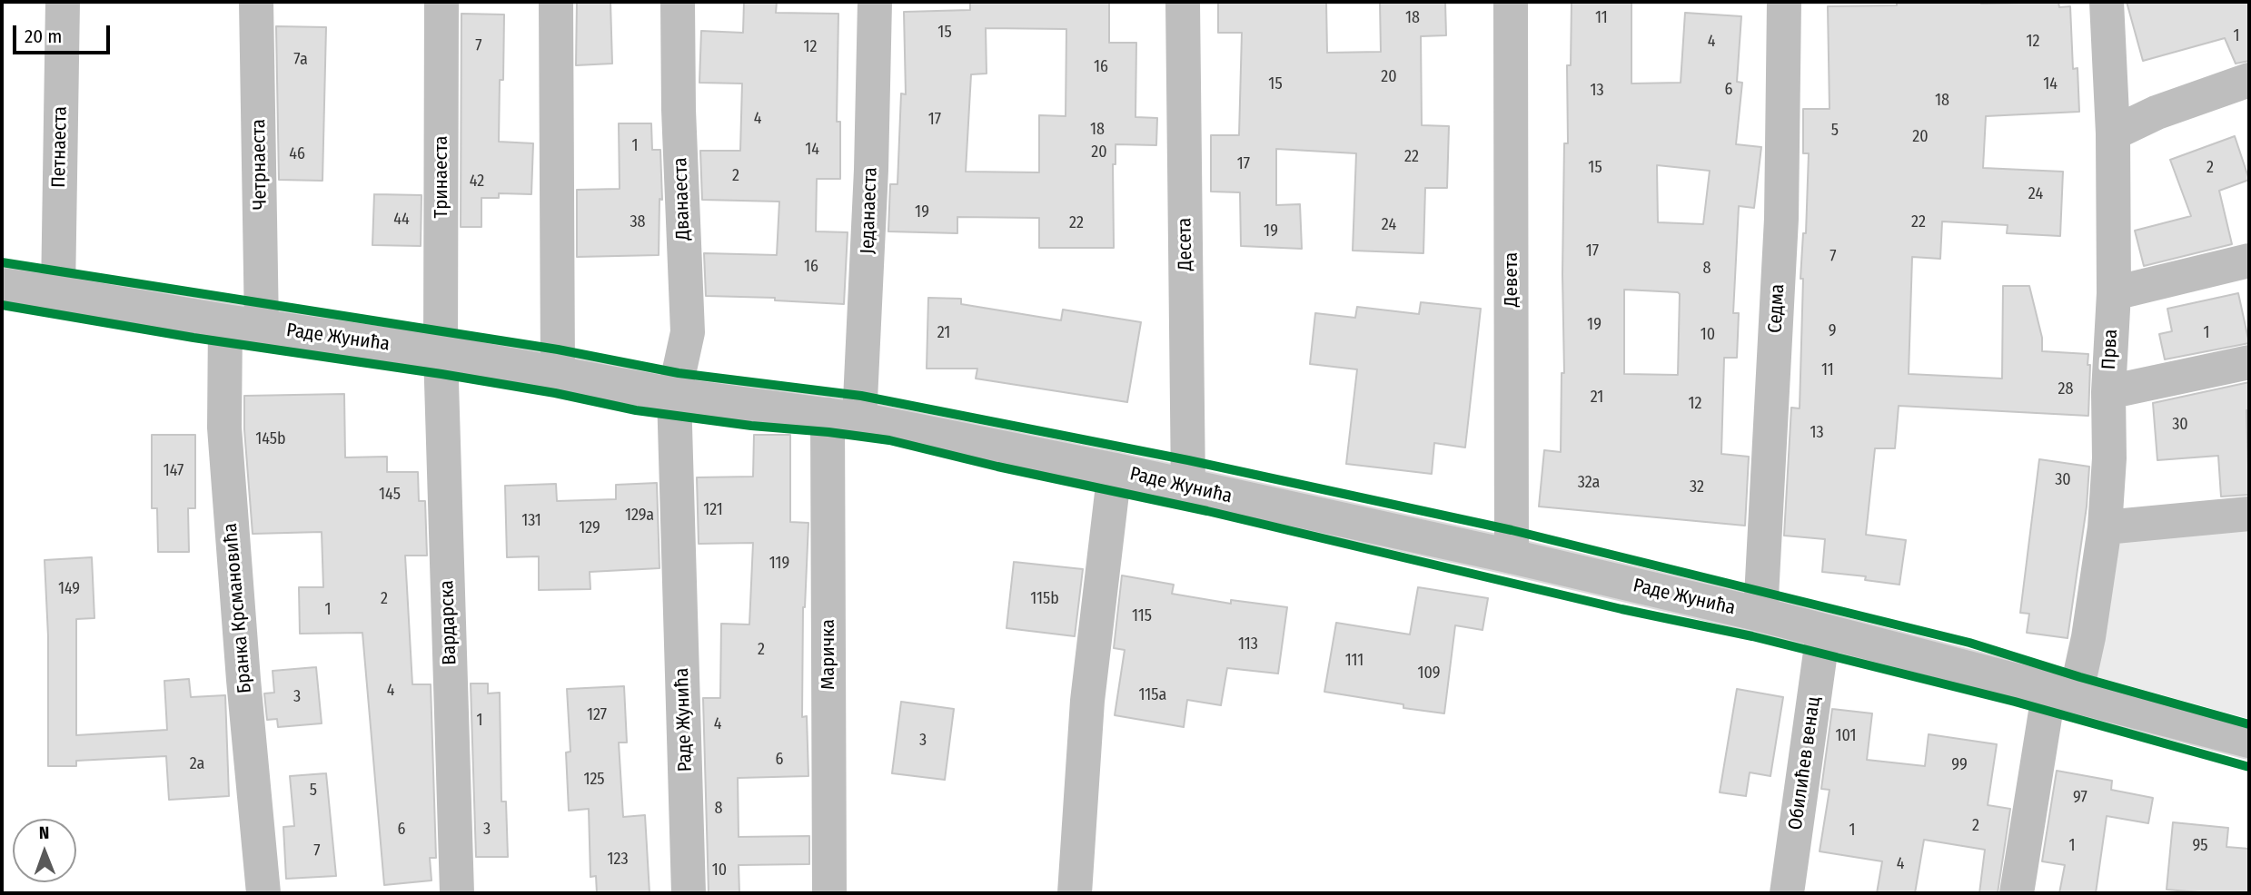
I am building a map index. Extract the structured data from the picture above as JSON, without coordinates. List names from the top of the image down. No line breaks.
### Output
{"streets":{"street":["Петнаеста","Четрнаеста","Тринаеста","Дванаеста","Једанаеста","Десета","Девета","Седма","Раде Жунића","Прва","Бранка Крсмановића","Вардарска","Маричка","Обилићев венац"]},"crossings":[["Петнаеста","Раде Жунића"],["Четрнаеста","Раде Жунића"],["Тринаеста","Раде Жунића"],["Тринаеста","Вардарска"],["Дванаеста","Раде Жунића"],["Једанаеста","Раде Жунића"],["Једанаеста","Маричка"],["Десета","Раде Жунића"],["Девета","Раде Жунића"],["Седма","Раде Жунића"],["Раде Жунића","Прва"],["Раде Жунића","Бранка Крсмановића"],["Раде Жунића","Вардарска"],["Раде Жунића","Маричка"],["Раде Жунића","Обилићев венац"]],"house_numbers":["18","11","15","1","4","12","7","12","7a","16","20","15","14","6","13","18","4","17","18","5","20","1","14","20","46","22","17","15","2","2","42","24","19","44","38","22","22","24","19","17","7","16","8","19","9","21","1","10","11","28","21","12","30","13","145b","147","30","32a","32","145","121","129a","131","129","119","149","2","115b","1","115","113","2","111","109","4","115a","3","127","1","4","101","3","6","2a","99","125","5","97","8","2","6","3","1","1","95","7","123","4","10"],"scale_bar":"20 m","north":"top"}
